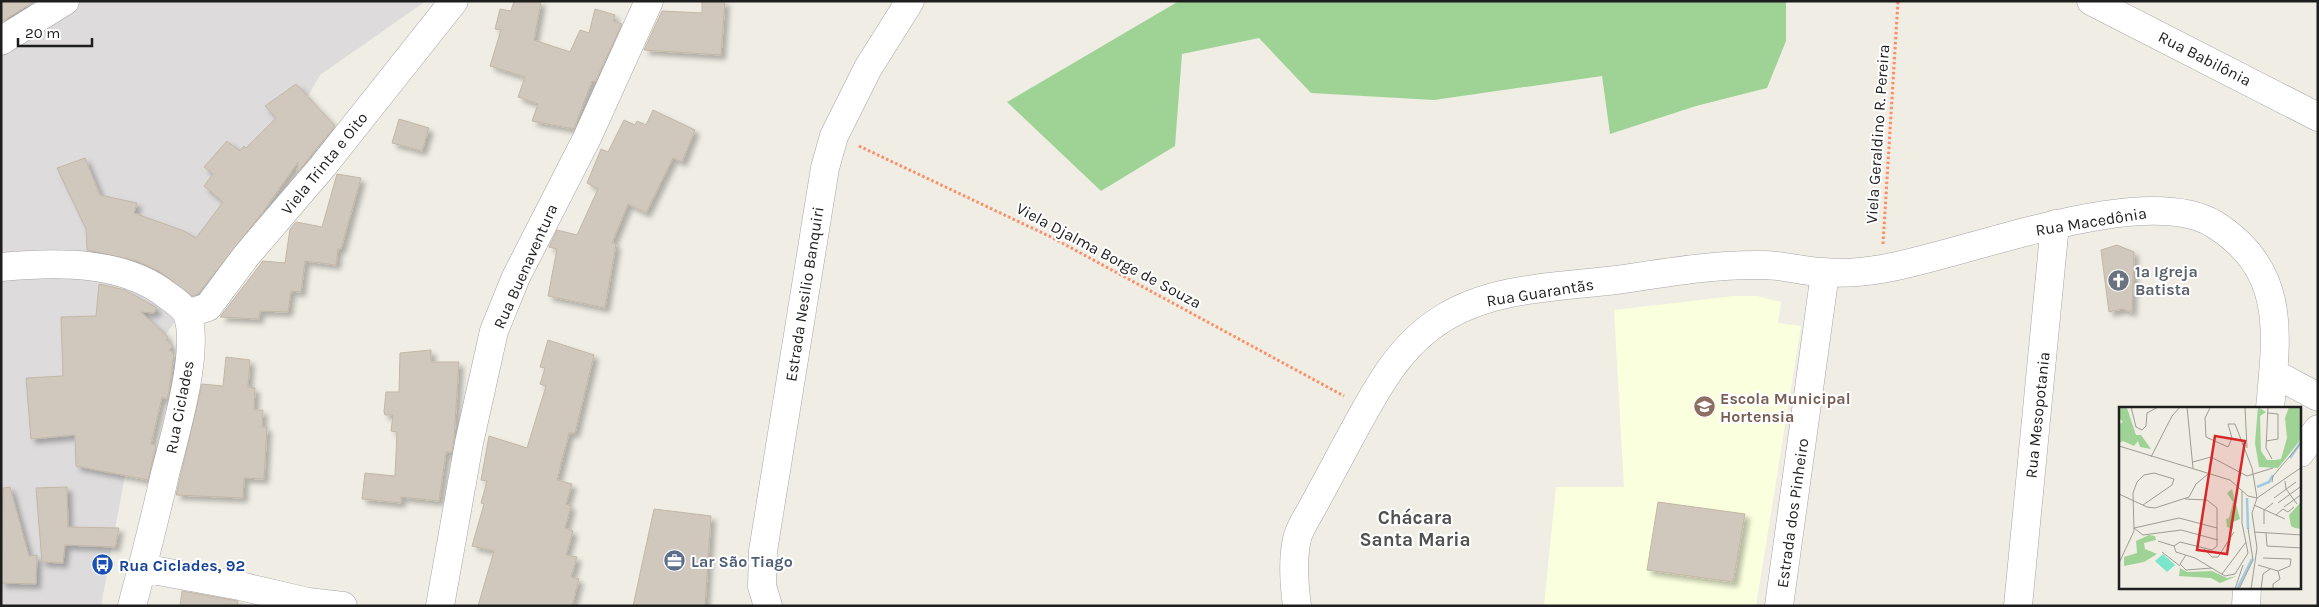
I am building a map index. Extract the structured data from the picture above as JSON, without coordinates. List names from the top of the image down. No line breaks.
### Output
{"streets":{"street":["Rua Babilônia","Viela Trinta e Oito","Rua Macedônia","Rua Buenaventura","Rua Guarantãs","Estrada Nesilio Banquiri","Rua Ciclades","Rua Mesopotania","Estrada dos Pinheiro"],"path":["Viela Geraldino R. Pereira","Viela Djalma Borge de Souza"]},"crossings":[["Viela Geraldino R. Pereira","Rua Macedônia"],["Viela Trinta e Oito","Rua Ciclades"],["Rua Macedônia","Rua Guarantãs"],["Rua Macedônia","Rua Mesopotania"],["Rua Macedônia","Estrada dos Pinheiro"],["Viela Djalma Borge de Souza","Rua Guarantãs"],["Viela Djalma Borge de Souza","Estrada Nesilio Banquiri"],["Rua Guarantãs","Estrada dos Pinheiro"]],"districts":["Chácara Santa Maria"],"places":{"church":["1ª Igreja Batista"],"school or university":["Escola Municipal Hortensia"],"office":["Lar São Tiago"],"bus stop":["Rua Ciclades, 92"]},"scale_bar":"20 m"}
